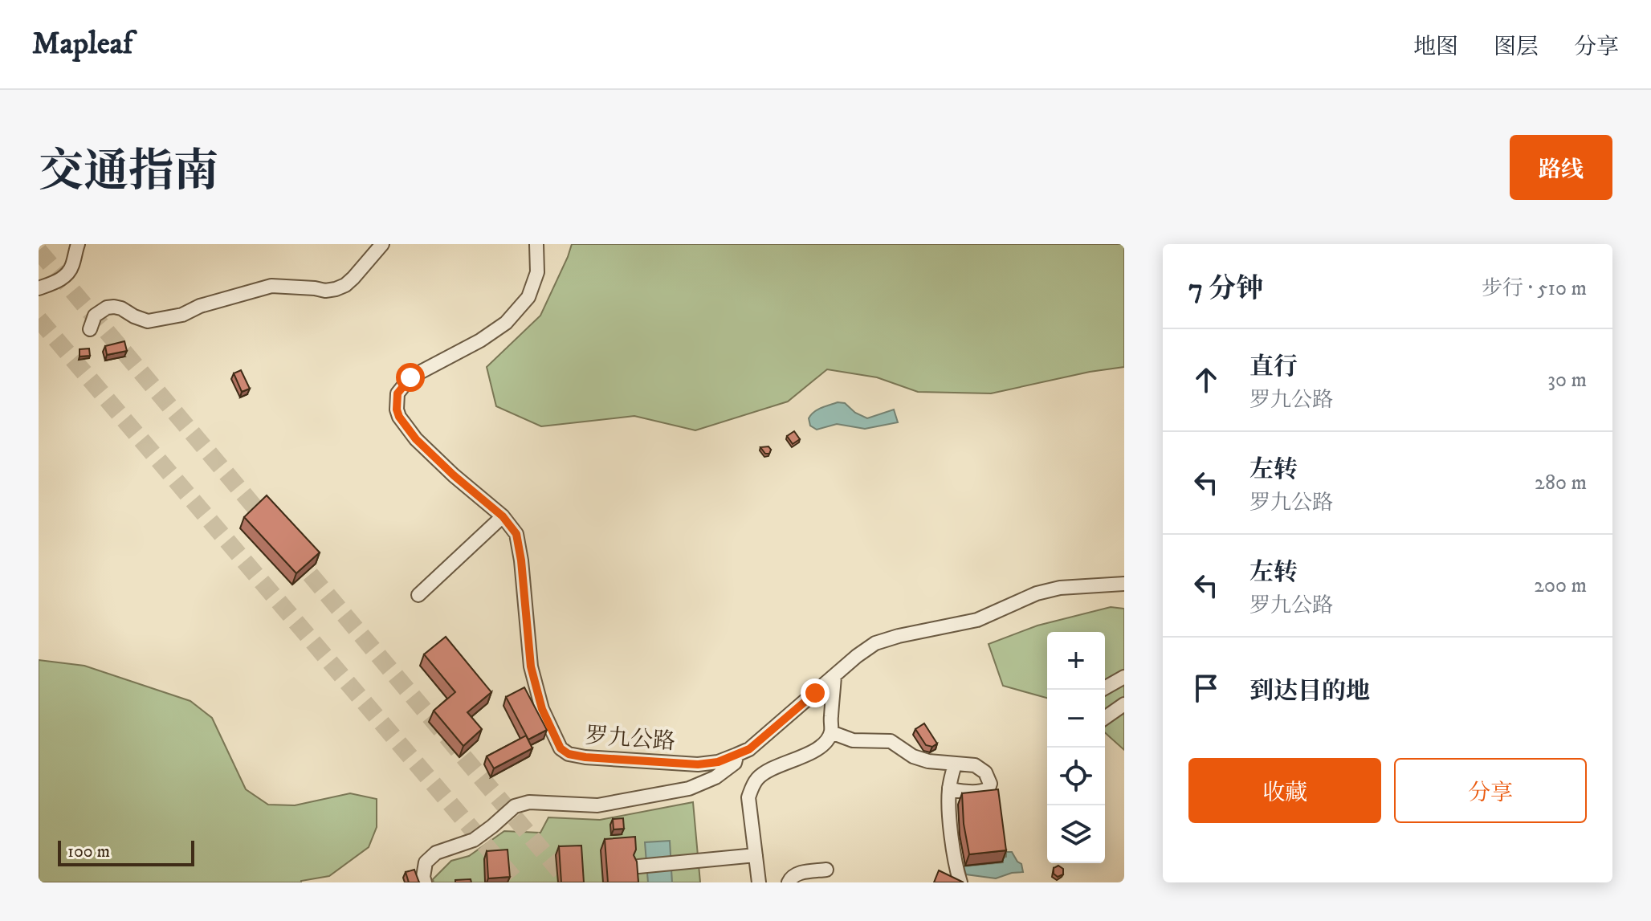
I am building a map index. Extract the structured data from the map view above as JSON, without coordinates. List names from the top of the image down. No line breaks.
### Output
{"streets":{"street":["罗九公路"]},"scale_bar":"100 m","page":{"header":"Mapleaf","nav":["地图","图层","分享"],"title":"交通指南","buttons":["路线",["收藏","分享"]],"heading":["7 分钟","步行 · 510 m"],"list":[["直行","罗九公路","30 m"],["左转","罗九公路","280 m"],["左转","罗九公路","200 m"],"到达目的地"],"map_buttons":["+","−"],"scale":"100 m"}}
